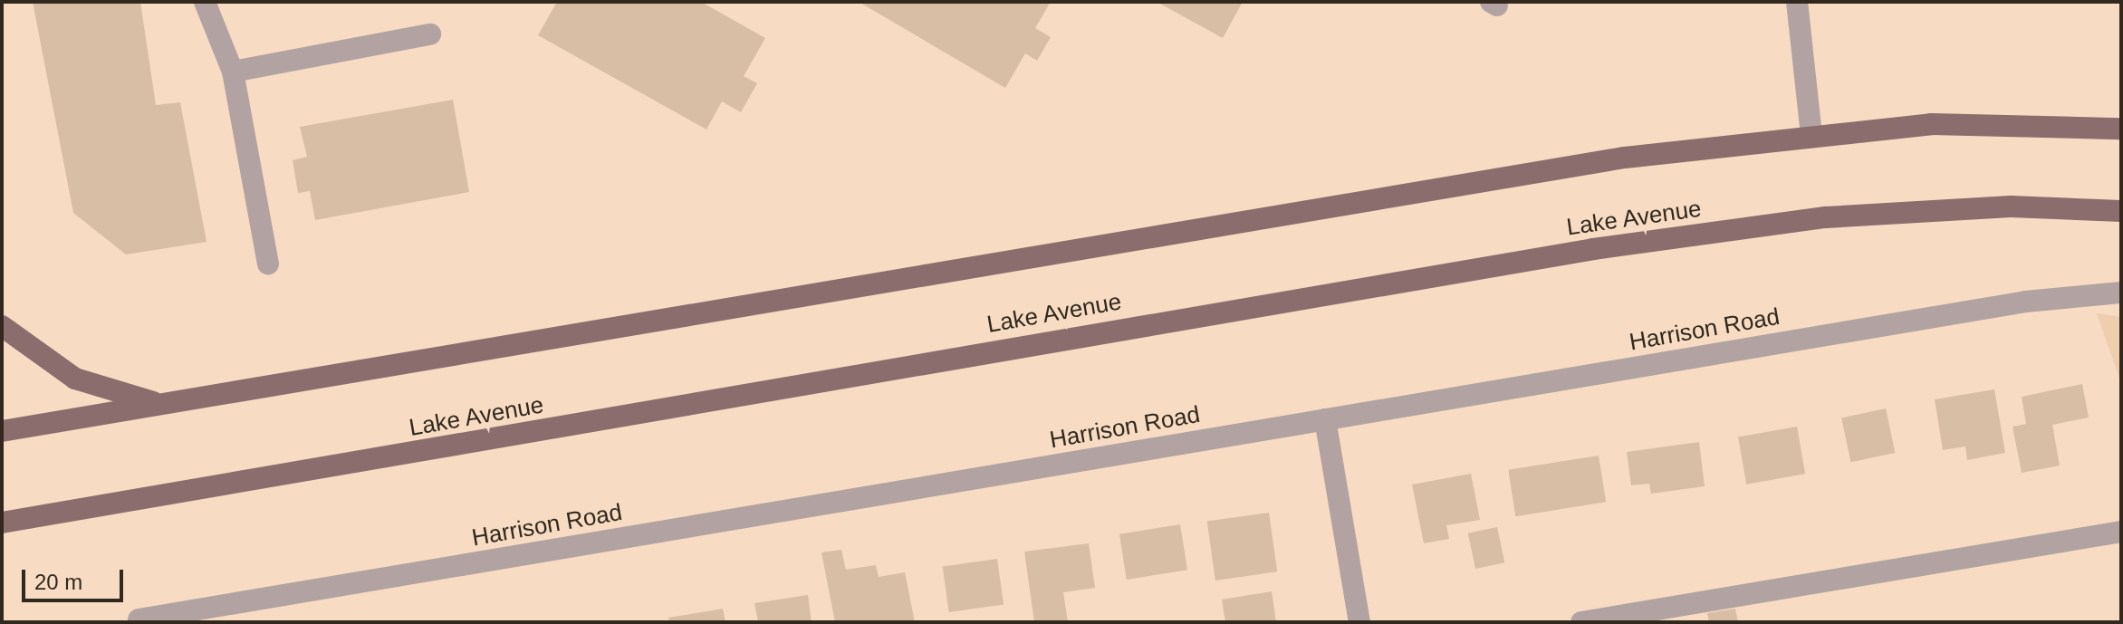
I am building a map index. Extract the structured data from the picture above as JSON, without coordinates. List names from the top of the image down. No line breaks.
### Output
{"streets":{"main road":["Lake Avenue"],"street":["Harrison Road"]},"scale_bar":"20 m"}
